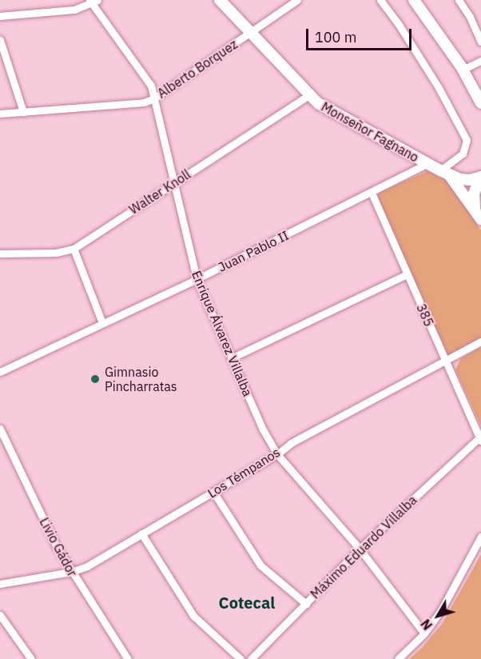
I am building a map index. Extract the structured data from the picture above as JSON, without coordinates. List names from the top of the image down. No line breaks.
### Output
{"streets":{"street":["Alberto Borquez","Monseñor Fagnano","Walter Knoll","Juan Pablo II","385","Enrique Álvarez Villalba","Los Témpanos","Livio Gádor","Máximo Eduardo Villalba"]},"crossings":[["Alberto Borquez","Monseñor Fagnano"],["Alberto Borquez","Enrique Álvarez Villalba"],["Monseñor Fagnano","Walter Knoll"],["Monseñor Fagnano","Juan Pablo II"],["Walter Knoll","Enrique Álvarez Villalba"],["Juan Pablo II","385"],["Juan Pablo II","Enrique Álvarez Villalba"],["385","Los Témpanos"],["385","Máximo Eduardo Villalba"],["Enrique Álvarez Villalba","Los Témpanos"],["Enrique Álvarez Villalba","Máximo Eduardo Villalba"],["Los Témpanos","Livio Gádor"]],"districts":["Cotecal"],"places":["Gimnasio Pincharratas"],"scale_bar":"100 m","north":"bottom left"}
